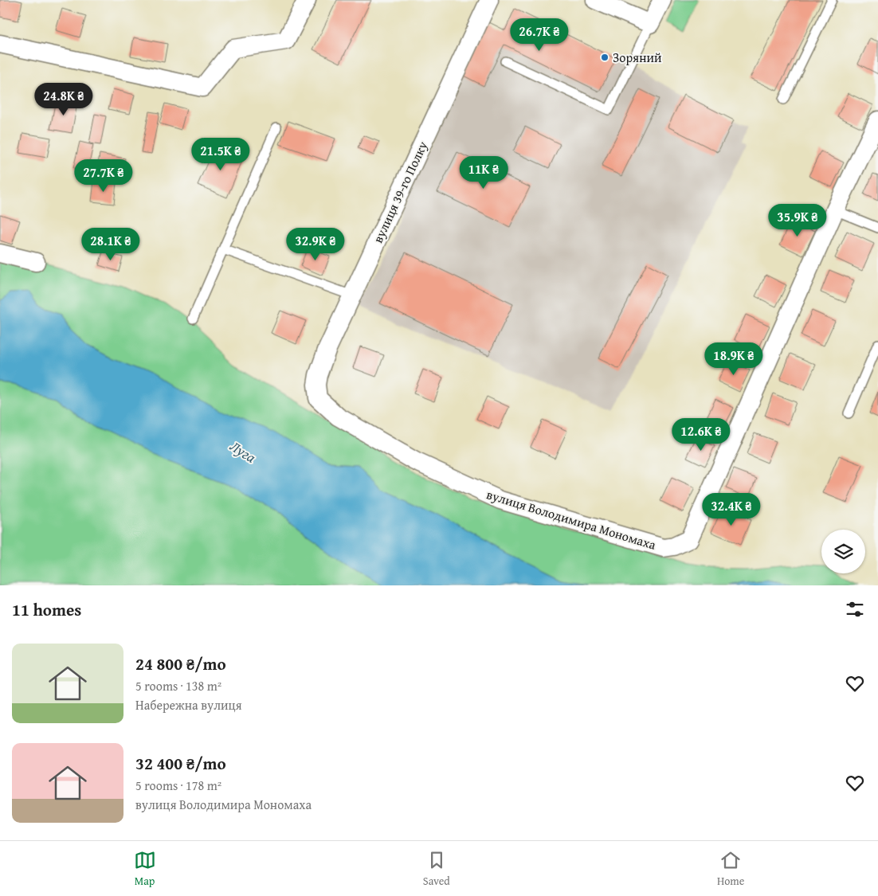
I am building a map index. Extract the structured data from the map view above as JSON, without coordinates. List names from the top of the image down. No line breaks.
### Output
{"streets":{"street":["вулиця 39-го Полку","вулиця Володимира Мономаха"]},"crossings":[["вулиця 39-го Полку","вулиця Володимира Мономаха"]],"water":["Луга"],"places":["Зоряний"],"page":{"price":["26.7K ₴","24.8K ₴","21.5K ₴","11K ₴","27.7K ₴","35.9K ₴","28.1K ₴","32.9K ₴","18.9K ₴","12.6K ₴","32.4K ₴"],"heading":"11 homes","list":[{"name":"24 800 ₴/mo","note":"5 rooms · 138 m² · Набережна вулиця"},{"name":"32 400 ₴/mo","note":"5 rooms · 178 m² · вулиця Володимира Мономаха"}],"tabs":["Map","Saved","Home"]}}
